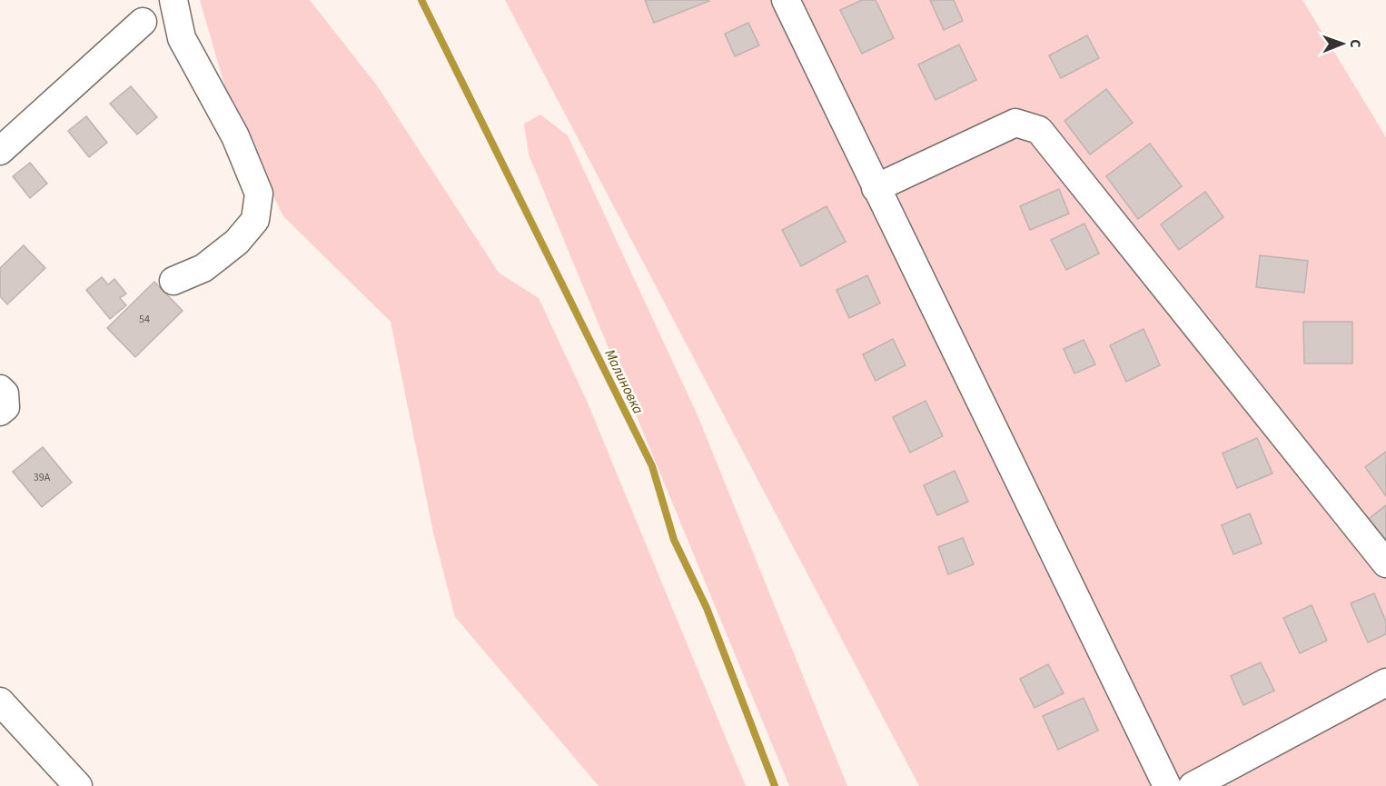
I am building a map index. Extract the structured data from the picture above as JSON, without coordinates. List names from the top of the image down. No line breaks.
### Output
{"water":["Малиновка"],"house_numbers":["54","39А"],"north":"right"}
